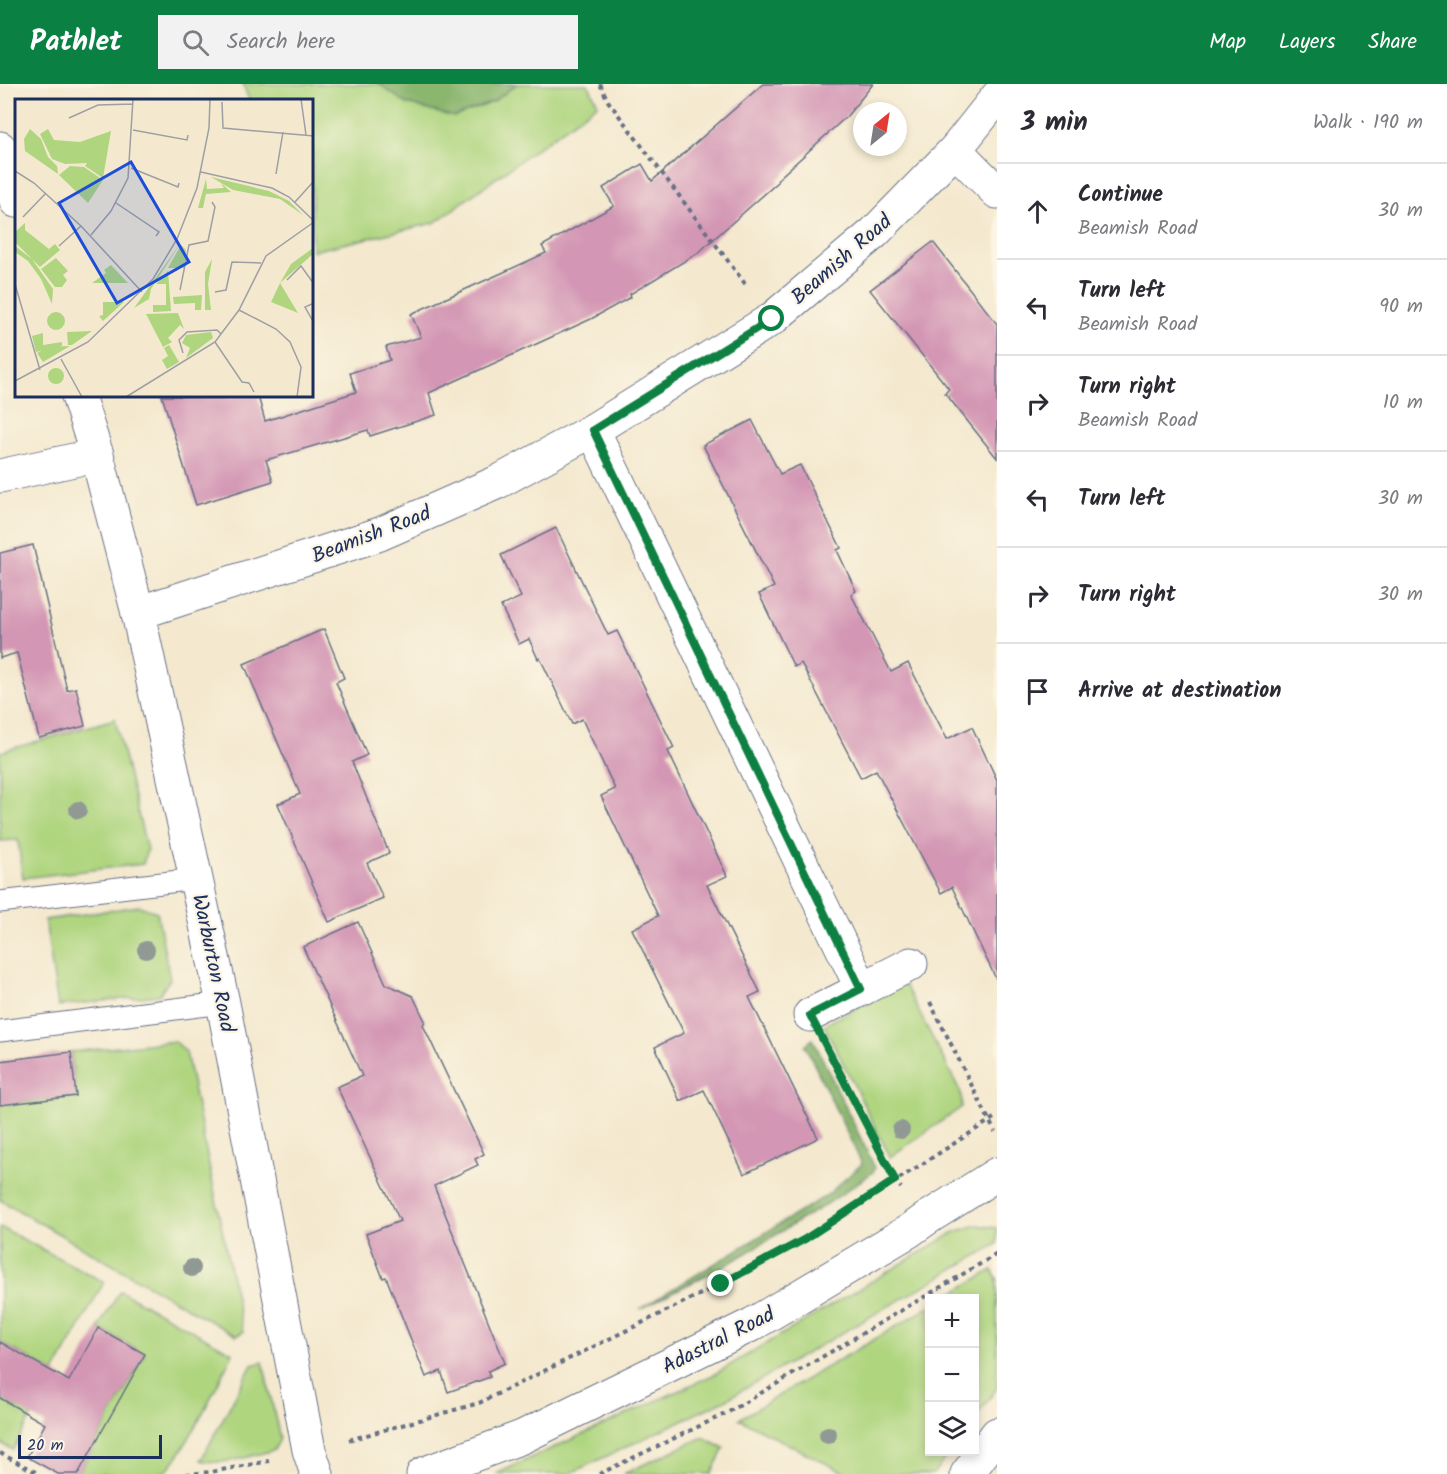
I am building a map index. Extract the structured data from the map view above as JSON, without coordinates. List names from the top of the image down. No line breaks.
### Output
{"streets":{"street":["Beamish Road","Warburton Road","Adastral Road"]},"crossings":[["Beamish Road","Warburton Road"]],"scale_bar":"20 m","north":"top right","page":{"header":"Pathlet","search":"Search here","nav":["Map","Layers","Share"],"heading":["3 min","Walk · 190 m"],"list":[["Continue","Beamish Road","30 m"],["Turn left","Beamish Road","90 m"],["Turn right","Beamish Road","10 m"],["Turn left","30 m"],["Turn right","30 m"],"Arrive at destination"],"map_buttons":["+","−"],"scale":"20 m"}}
